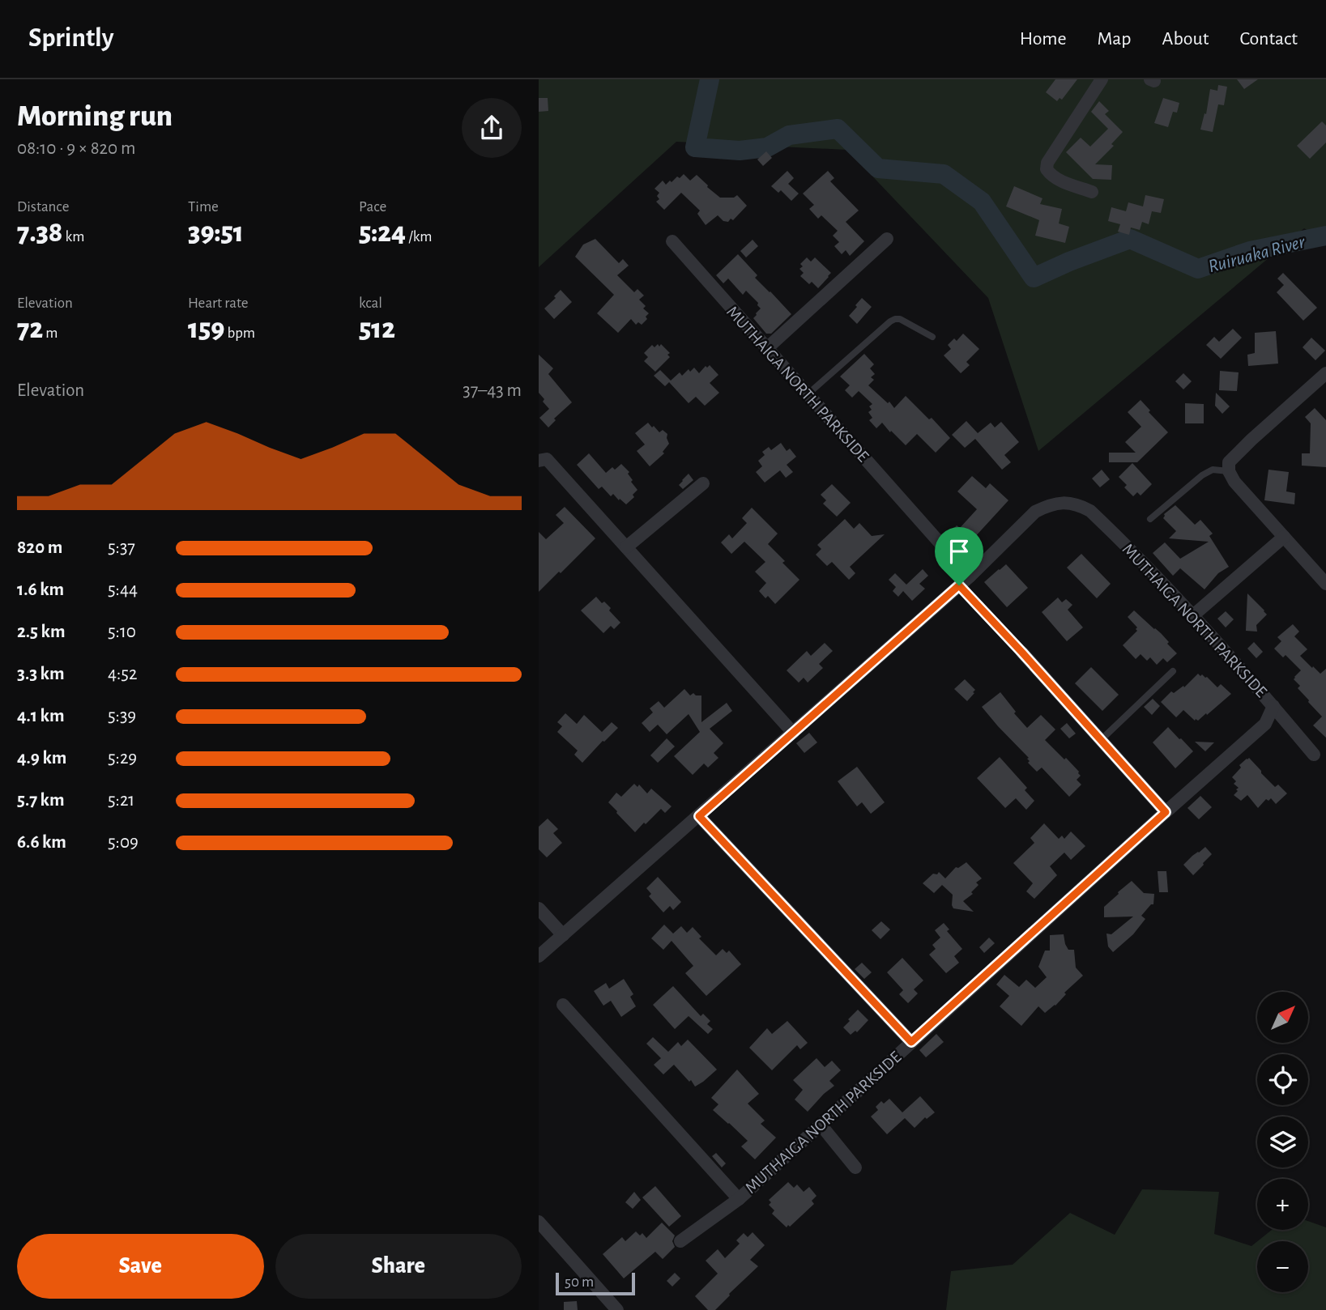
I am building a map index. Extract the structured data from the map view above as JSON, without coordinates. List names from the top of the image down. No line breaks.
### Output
{"streets":{"street":["MUTHAIGA NORTH PARKSIDE"]},"water":["Ruiruaka River"],"scale_bar":"50 m","north":"top right","page":{"header":"Sprintly","nav":["Home","Map","About","Contact"],"heading":["Morning run","08:10 · 9 × 820 m"],"stats":[["Distance","7.38 km"],["Time","39:51"],["Pace","5:24 /km"],["Elevation","72 m"],["Heart rate","159 bpm"],["kcal","512"]],"chart":["Elevation","37–43 m"],"list":[{"name":"820 m","note":"5:37"},{"name":"1.6 km","note":"5:44"},{"name":"2.5 km","note":"5:10"},{"name":"3.3 km","note":"4:52"},{"name":"4.1 km","note":"5:39"},{"name":"4.9 km","note":"5:29"},{"name":"5.7 km","note":"5:21"},{"name":"6.6 km","note":"5:09"}],"map_buttons":["+","−"],"buttons":["Save","Share"],"scale":"50 m"}}
